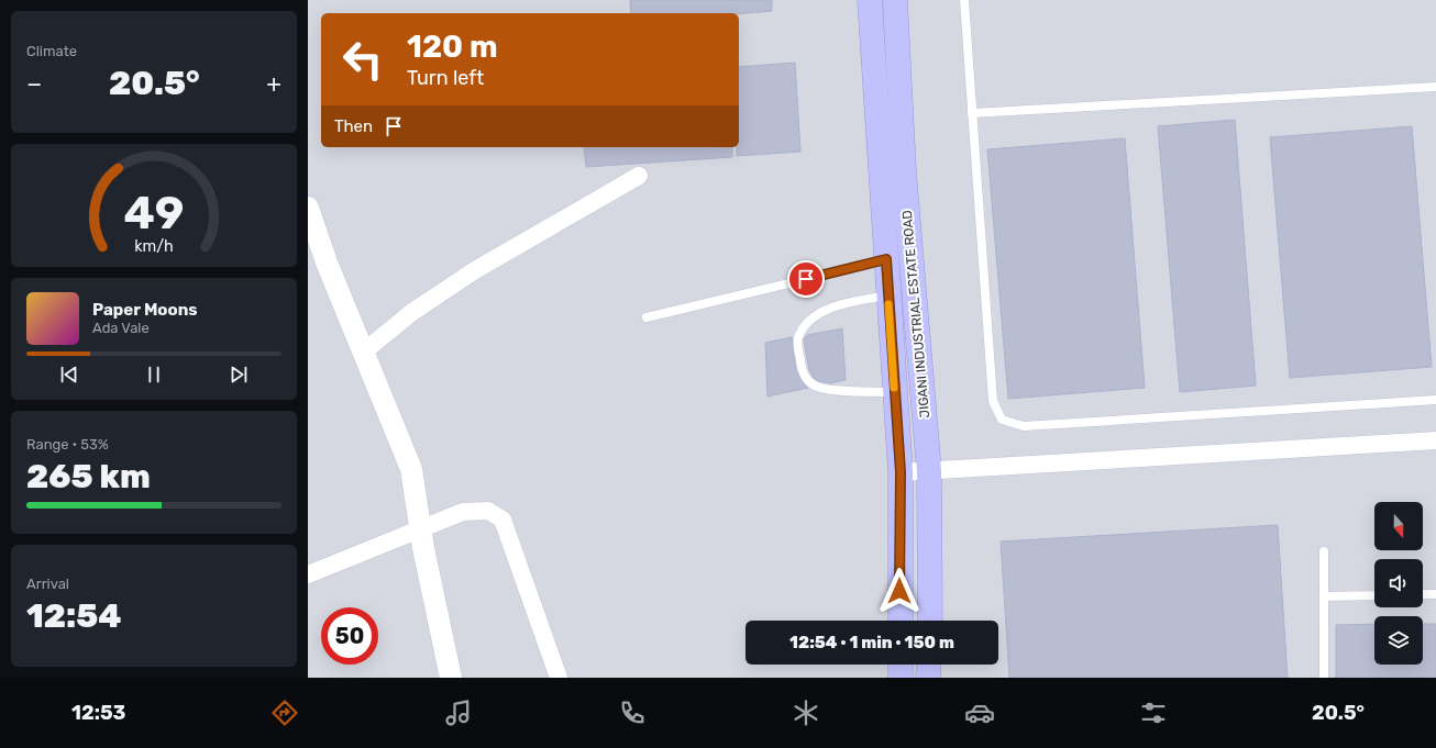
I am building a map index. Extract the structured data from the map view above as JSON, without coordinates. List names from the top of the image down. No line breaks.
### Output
{"streets":{"main road":["JIGANI INDUSTRIAL ESTATE ROAD"]},"north":"bottom","page":{"tile":["Climate",["Range · 53%","265 km"],["Arrival","12:54"]],"turn":["120 m","Turn left"],"heat":["−","20.5°","+"],"then":"Then","song":["Paper Moons","Ada Vale"],"limit":"50","trip":"12:54 · 1 min · 150 m","tabs":["12:53","20.5°"],"gauge":["49","km/h"]}}
